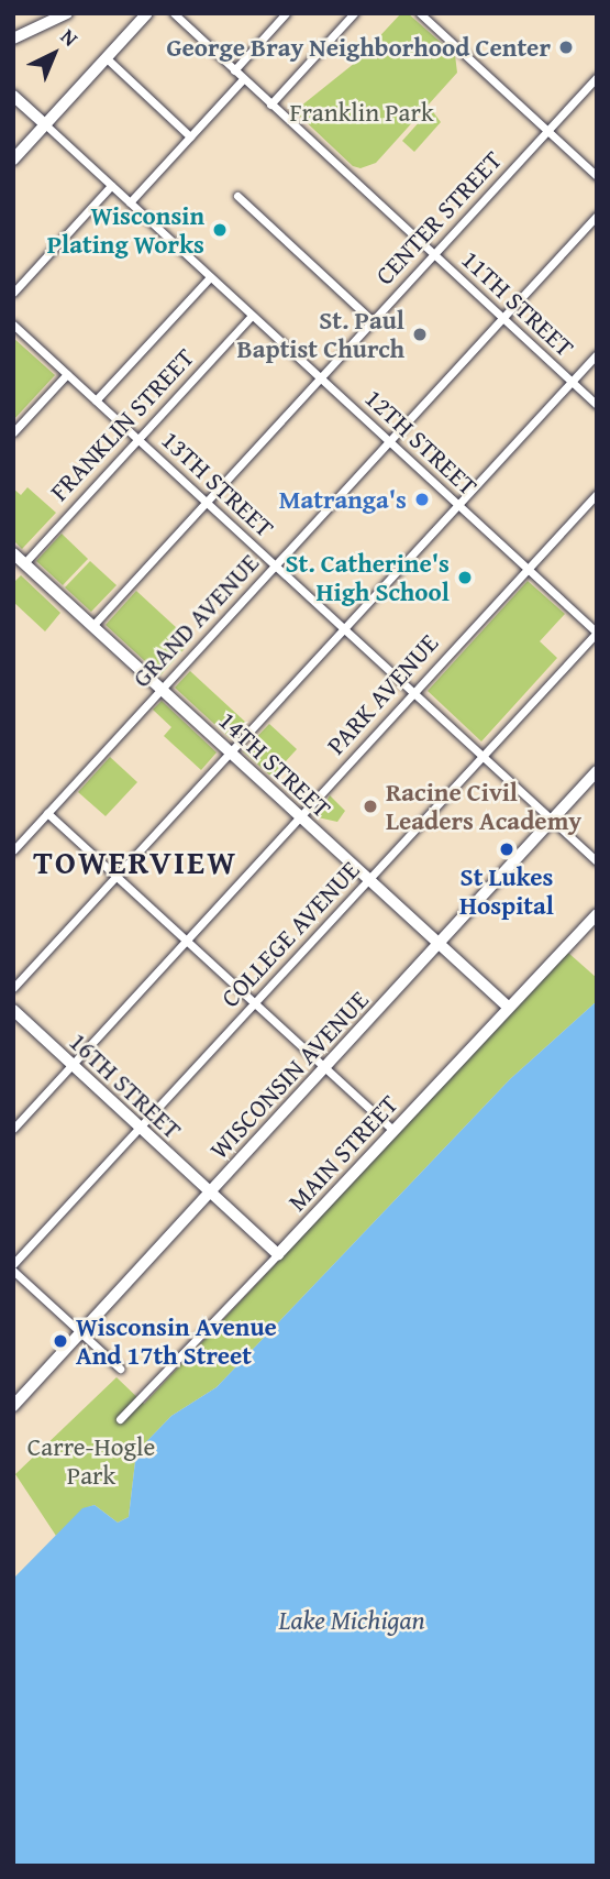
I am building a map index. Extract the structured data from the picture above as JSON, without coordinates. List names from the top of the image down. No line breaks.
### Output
{"streets":{"street":["CENTER STREET","11TH STREET","FRANKLIN STREET","12TH STREET","13TH STREET","GRAND AVENUE","PARK AVENUE","14TH STREET","COLLEGE AVENUE","WISCONSIN AVENUE","16TH STREET","MAIN STREET"]},"crossings":[["CENTER STREET","11TH STREET"],["CENTER STREET","12TH STREET"],["CENTER STREET","13TH STREET"],["CENTER STREET","14TH STREET"],["11TH STREET","GRAND AVENUE"],["FRANKLIN STREET","12TH STREET"],["FRANKLIN STREET","13TH STREET"],["FRANKLIN STREET","14TH STREET"],["12TH STREET","GRAND AVENUE"],["12TH STREET","PARK AVENUE"],["12TH STREET","COLLEGE AVENUE"],["13TH STREET","GRAND AVENUE"],["13TH STREET","PARK AVENUE"],["13TH STREET","COLLEGE AVENUE"],["13TH STREET","WISCONSIN AVENUE"],["GRAND AVENUE","14TH STREET"],["PARK AVENUE","14TH STREET"],["PARK AVENUE","16TH STREET"],["14TH STREET","COLLEGE AVENUE"],["14TH STREET","WISCONSIN AVENUE"],["14TH STREET","MAIN STREET"],["COLLEGE AVENUE","16TH STREET"],["WISCONSIN AVENUE","16TH STREET"],["16TH STREET","MAIN STREET"]],"districts":["TOWERVIEW"],"water":["Lake Michigan"],"parks":["Franklin Park","Carre-Hogle Park"],"places":["George Bray Neighborhood Center","Wisconsin Plating Works","St. Paul Baptist Church","Matranga's","St. Catherine's High School","Racine Civil Leaders Academy","St Lukes Hospital","Wisconsin Avenue And 17th Street"],"north":"top right"}
